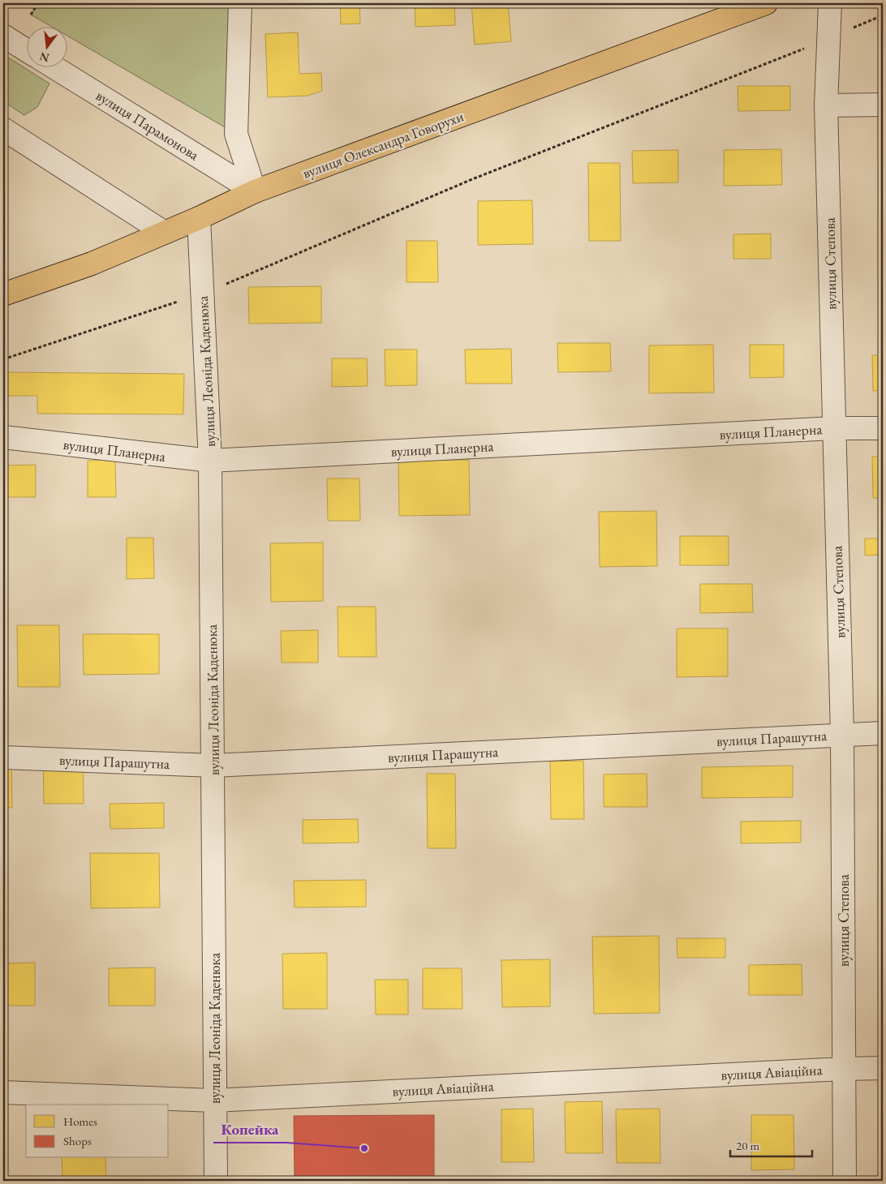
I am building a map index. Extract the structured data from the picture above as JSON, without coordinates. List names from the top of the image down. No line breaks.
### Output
{"streets":{"main road":["вулиця Олександра Говорухи"],"street":["вулиця Парамонова","вулиця Степова","вулиця Леоніда Каденюка","вулиця Планерна","вулиця Парашутна","вулиця Авіаційна"]},"crossings":[["вулиця Парамонова","вулиця Олександра Говорухи"],["вулиця Олександра Говорухи","вулиця Леоніда Каденюка"],["вулиця Степова","вулиця Планерна"],["вулиця Степова","вулиця Парашутна"],["вулиця Степова","вулиця Авіаційна"],["вулиця Леоніда Каденюка","вулиця Планерна"],["вулиця Леоніда Каденюка","вулиця Парашутна"],["вулиця Леоніда Каденюка","вулиця Авіаційна"]],"places":["Копейка"],"legend":["Homes","Shops"],"scale_bar":"20 m","north":"bottom"}
